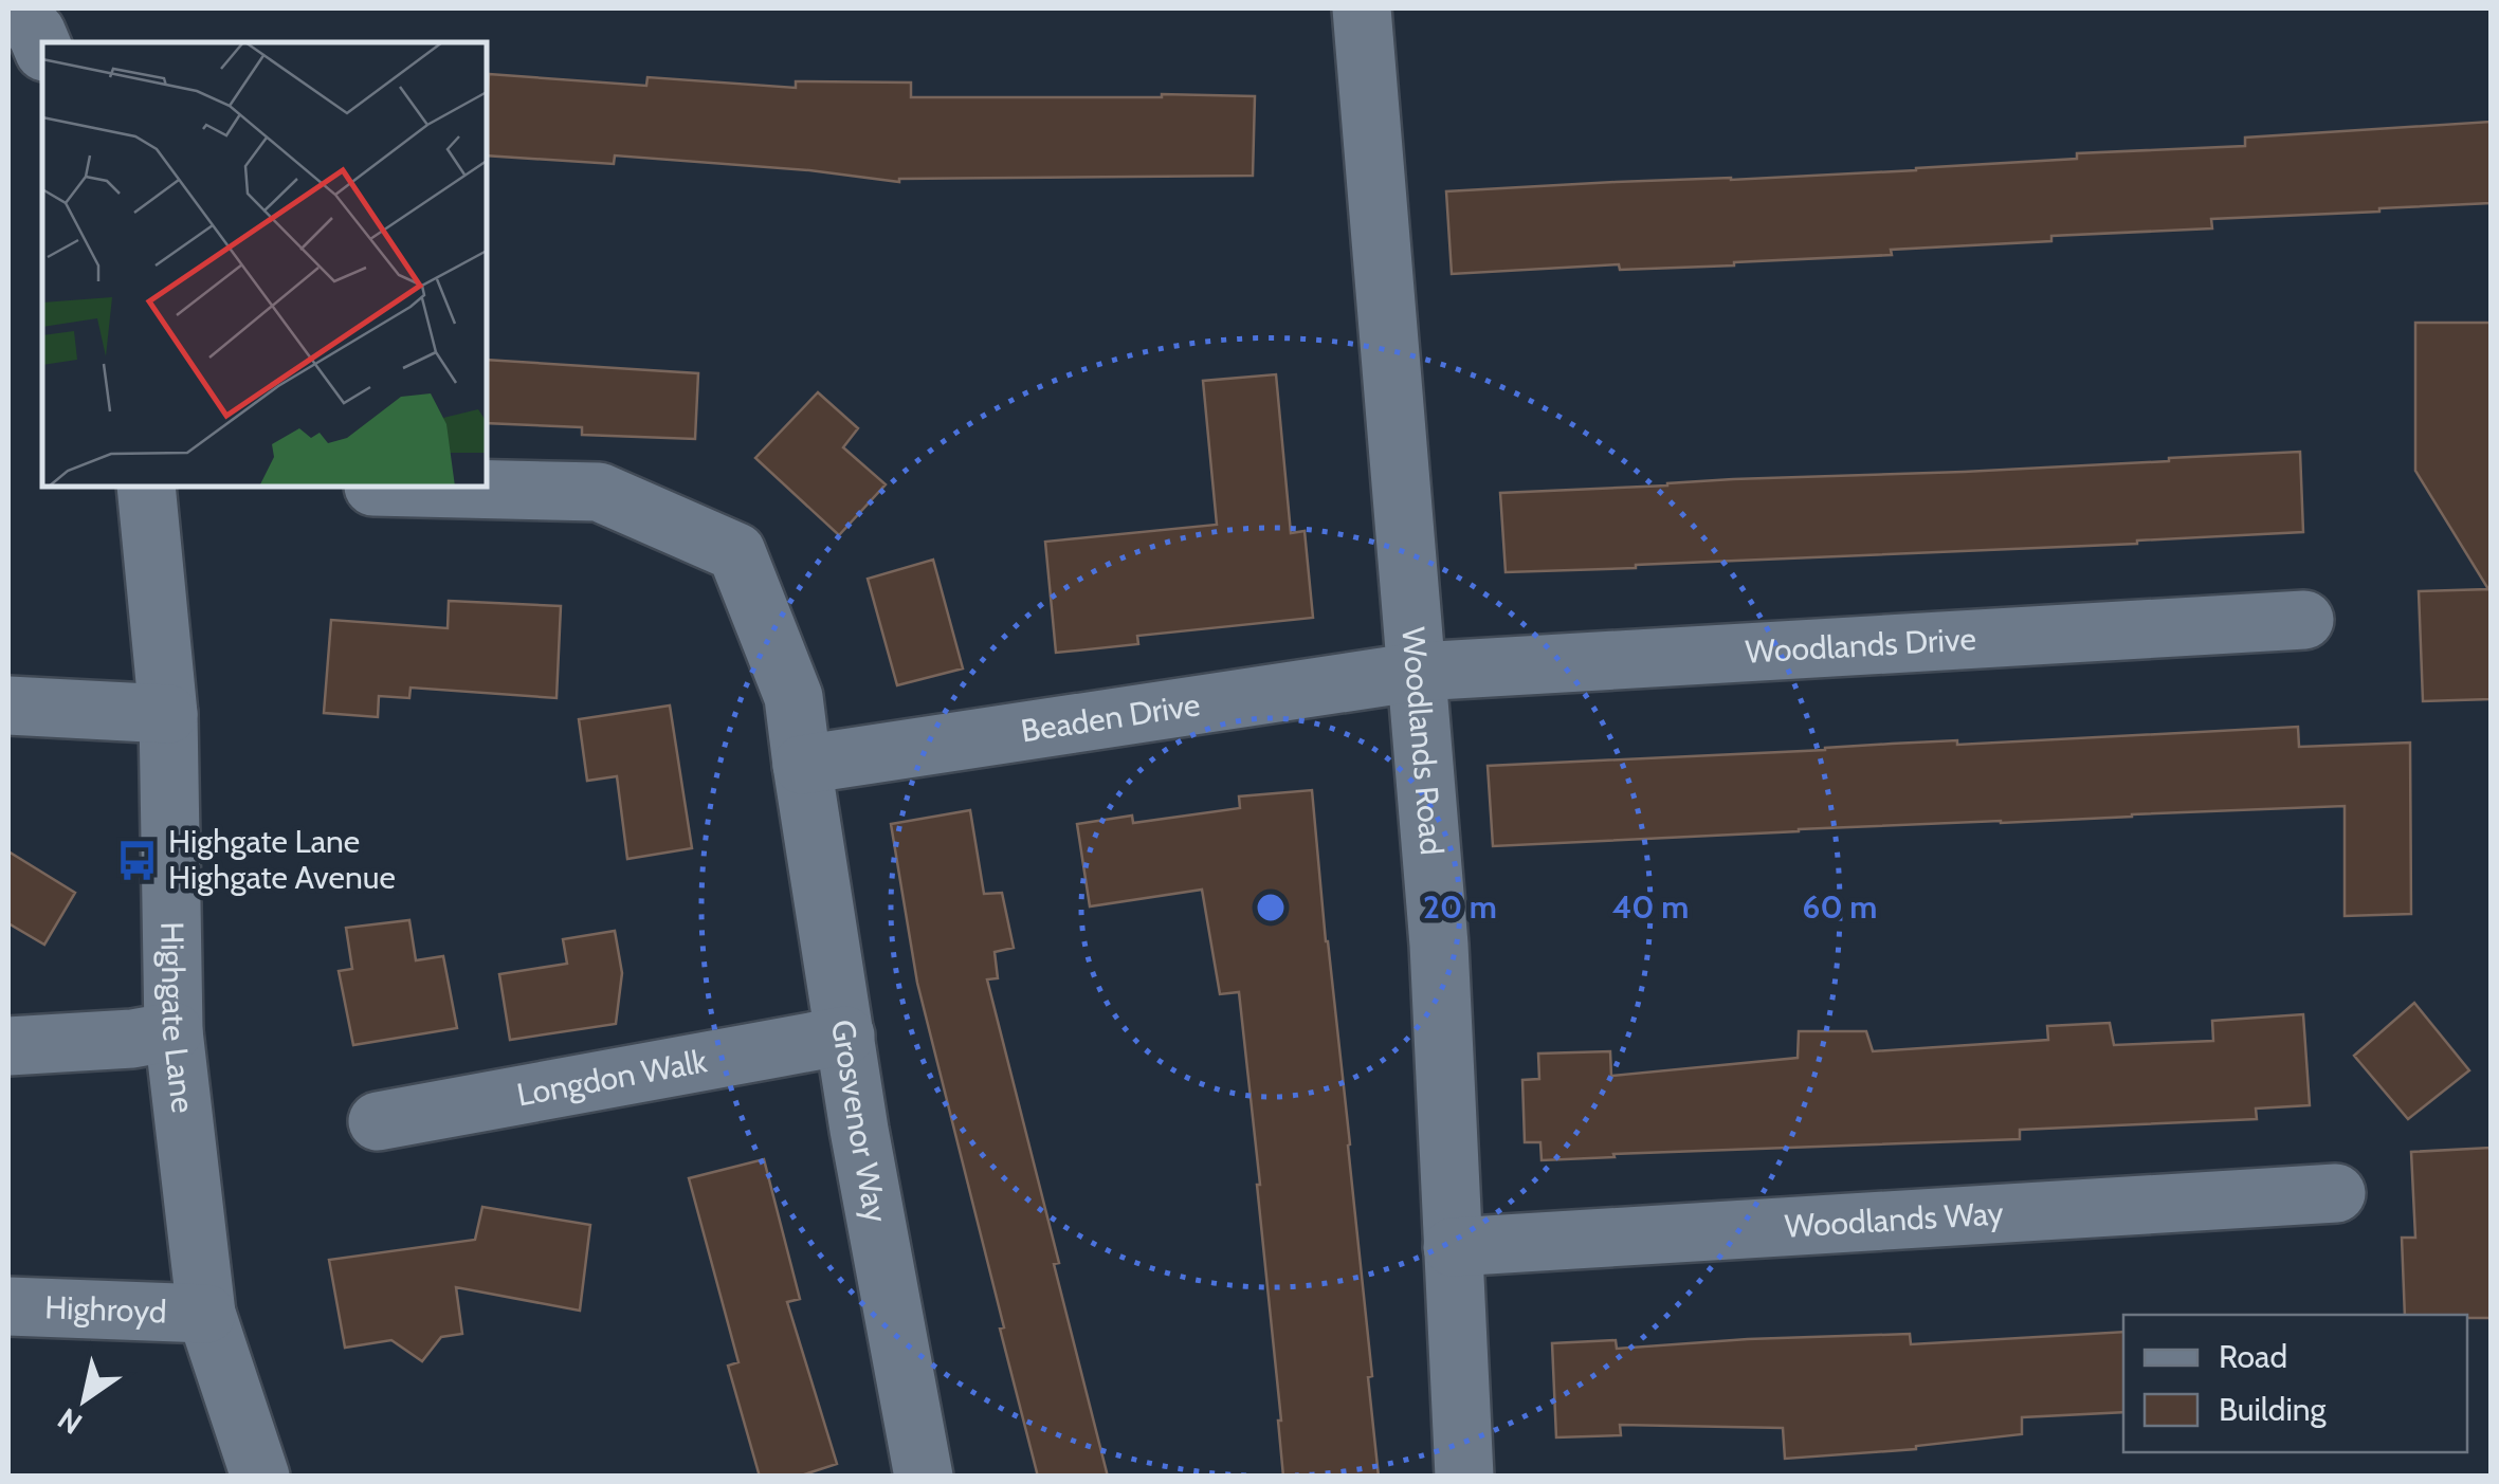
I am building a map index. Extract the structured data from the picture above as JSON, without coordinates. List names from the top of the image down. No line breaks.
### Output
{"streets":{"street":["Woodlands Drive","Beaden Drive","Woodlands Road","Highgate Lane","Longdon Walk","Grosvenor Way","Woodlands Way","Highroyd"]},"crossings":[["Woodlands Drive","Beaden Drive"],["Woodlands Drive","Woodlands Road"],["Beaden Drive","Woodlands Road"],["Beaden Drive","Grosvenor Way"],["Woodlands Road","Woodlands Way"],["Highgate Lane","Highroyd"],["Longdon Walk","Grosvenor Way"]],"places":{"bus stop":["Highgate Lane Highgate Avenue"]},"legend":["Road","Building"],"north":"bottom left","rings":["20 m","40 m","60 m"]}
